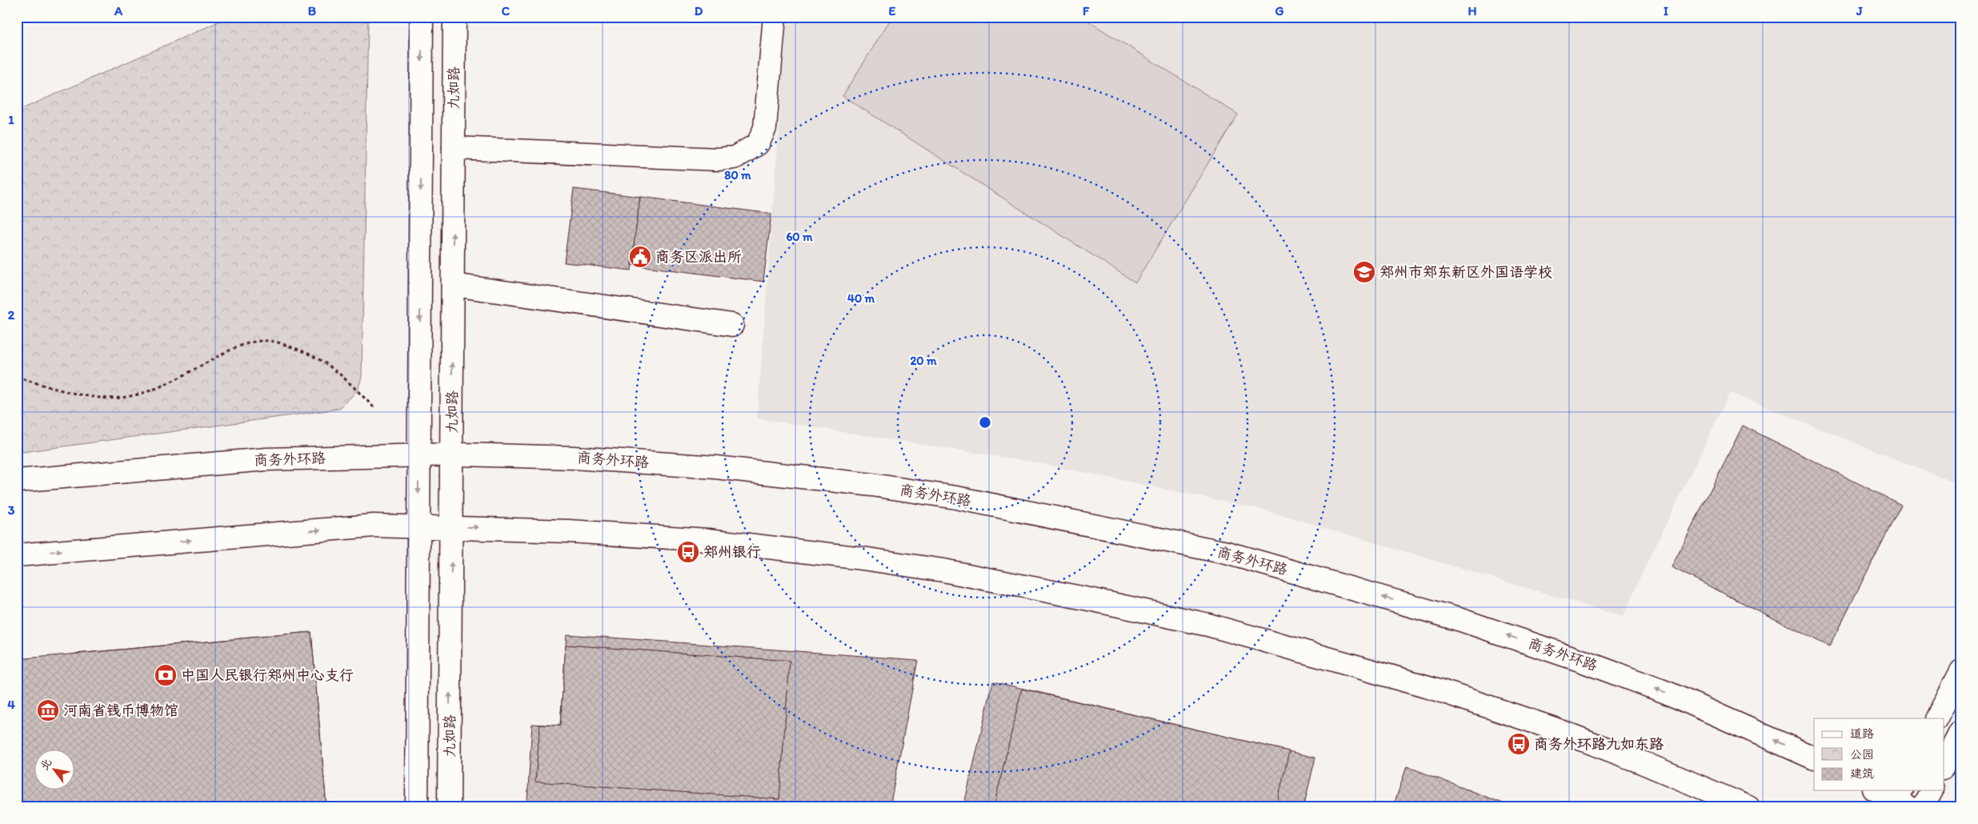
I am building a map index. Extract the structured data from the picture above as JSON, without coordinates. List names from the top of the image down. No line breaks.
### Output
{"streets":{"street":["九如路","商务外环路"]},"crossings":[["九如路","商务外环路"]],"places":{"public building":["商务区派出所"],"school or university":["郑州市郑东新区外国语学校"],"bus stop":["郑州银行","商务外环路九如东路"],"bank":["中国人民银行郑州中心支行"],"museum":["河南省钱币博物馆"]},"legend":["道路","公园","建筑"],"north":"top left","grid":{"columns":["A","B","C","D","E","F","G","H","I","J"],"rows":["1","2","3","4"]},"rings":["80 m","60 m","40 m","20 m"]}
